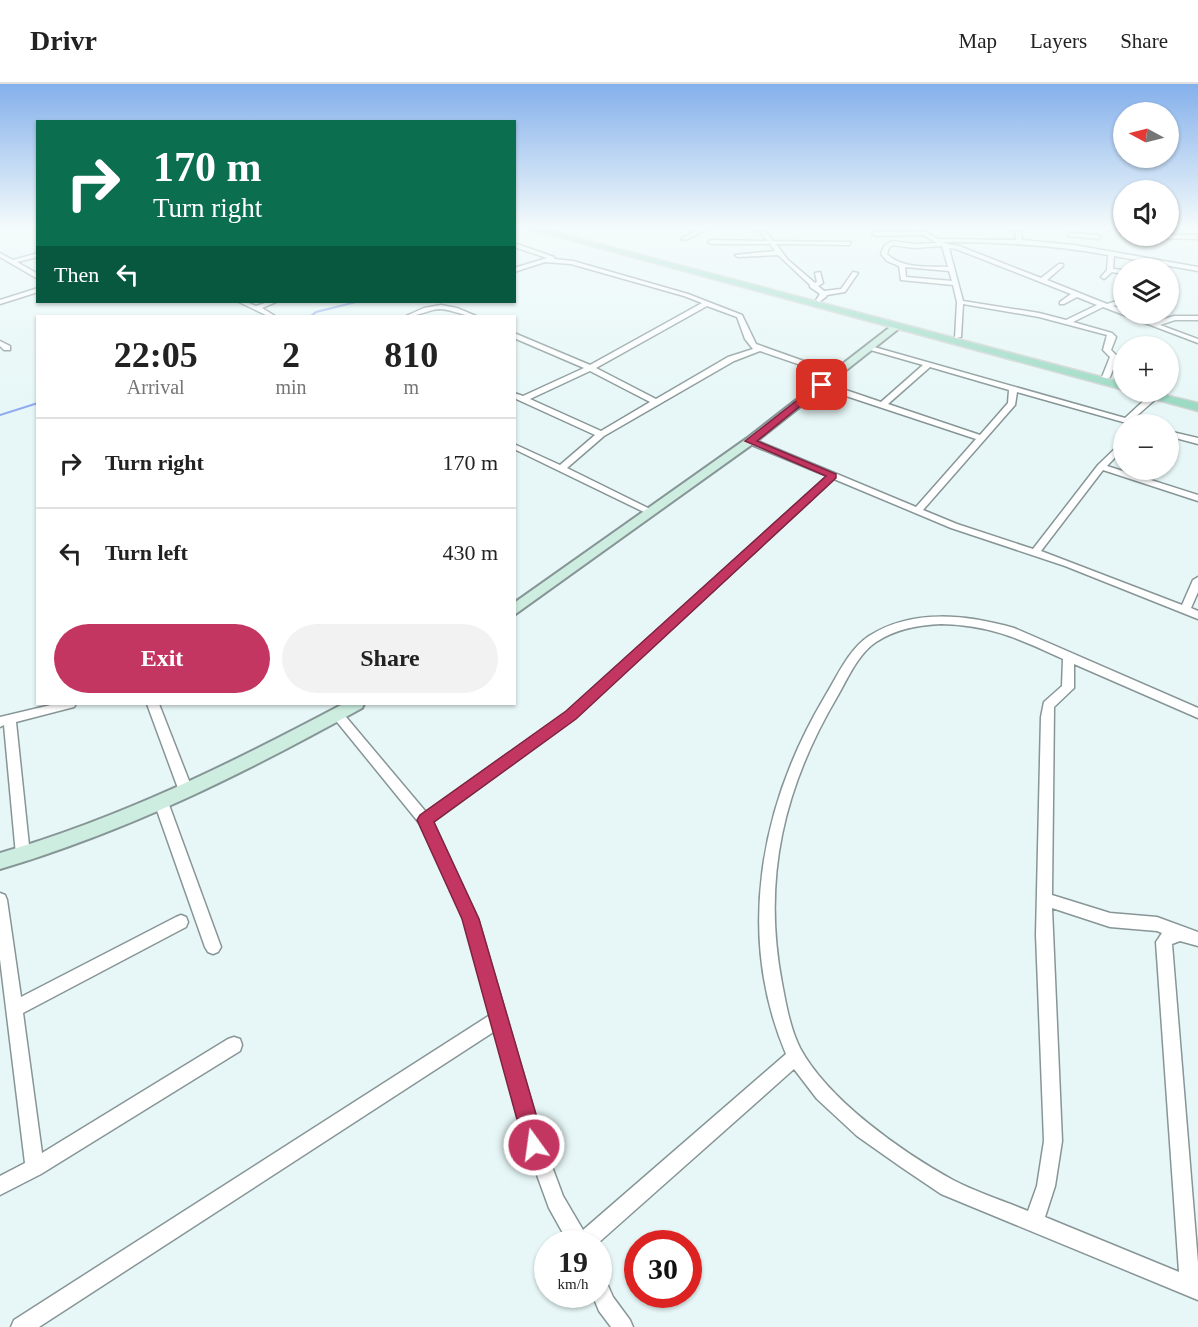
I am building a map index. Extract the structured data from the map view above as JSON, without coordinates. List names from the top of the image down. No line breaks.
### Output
{"north":"left","page":{"header":"Drivr","nav":["Map","Layers","Share"],"map_buttons":["+","−"],"turn":["170 m","Turn right"],"then":"Then","eta":["22:05","Arrival","2","min","810","m"],"list":[{"name":"Turn right","value":"170 m"},{"name":"Turn left","value":"430 m"}],"buttons":["Exit","Share"],"speed":"19 km/h","limit":"30"}}
